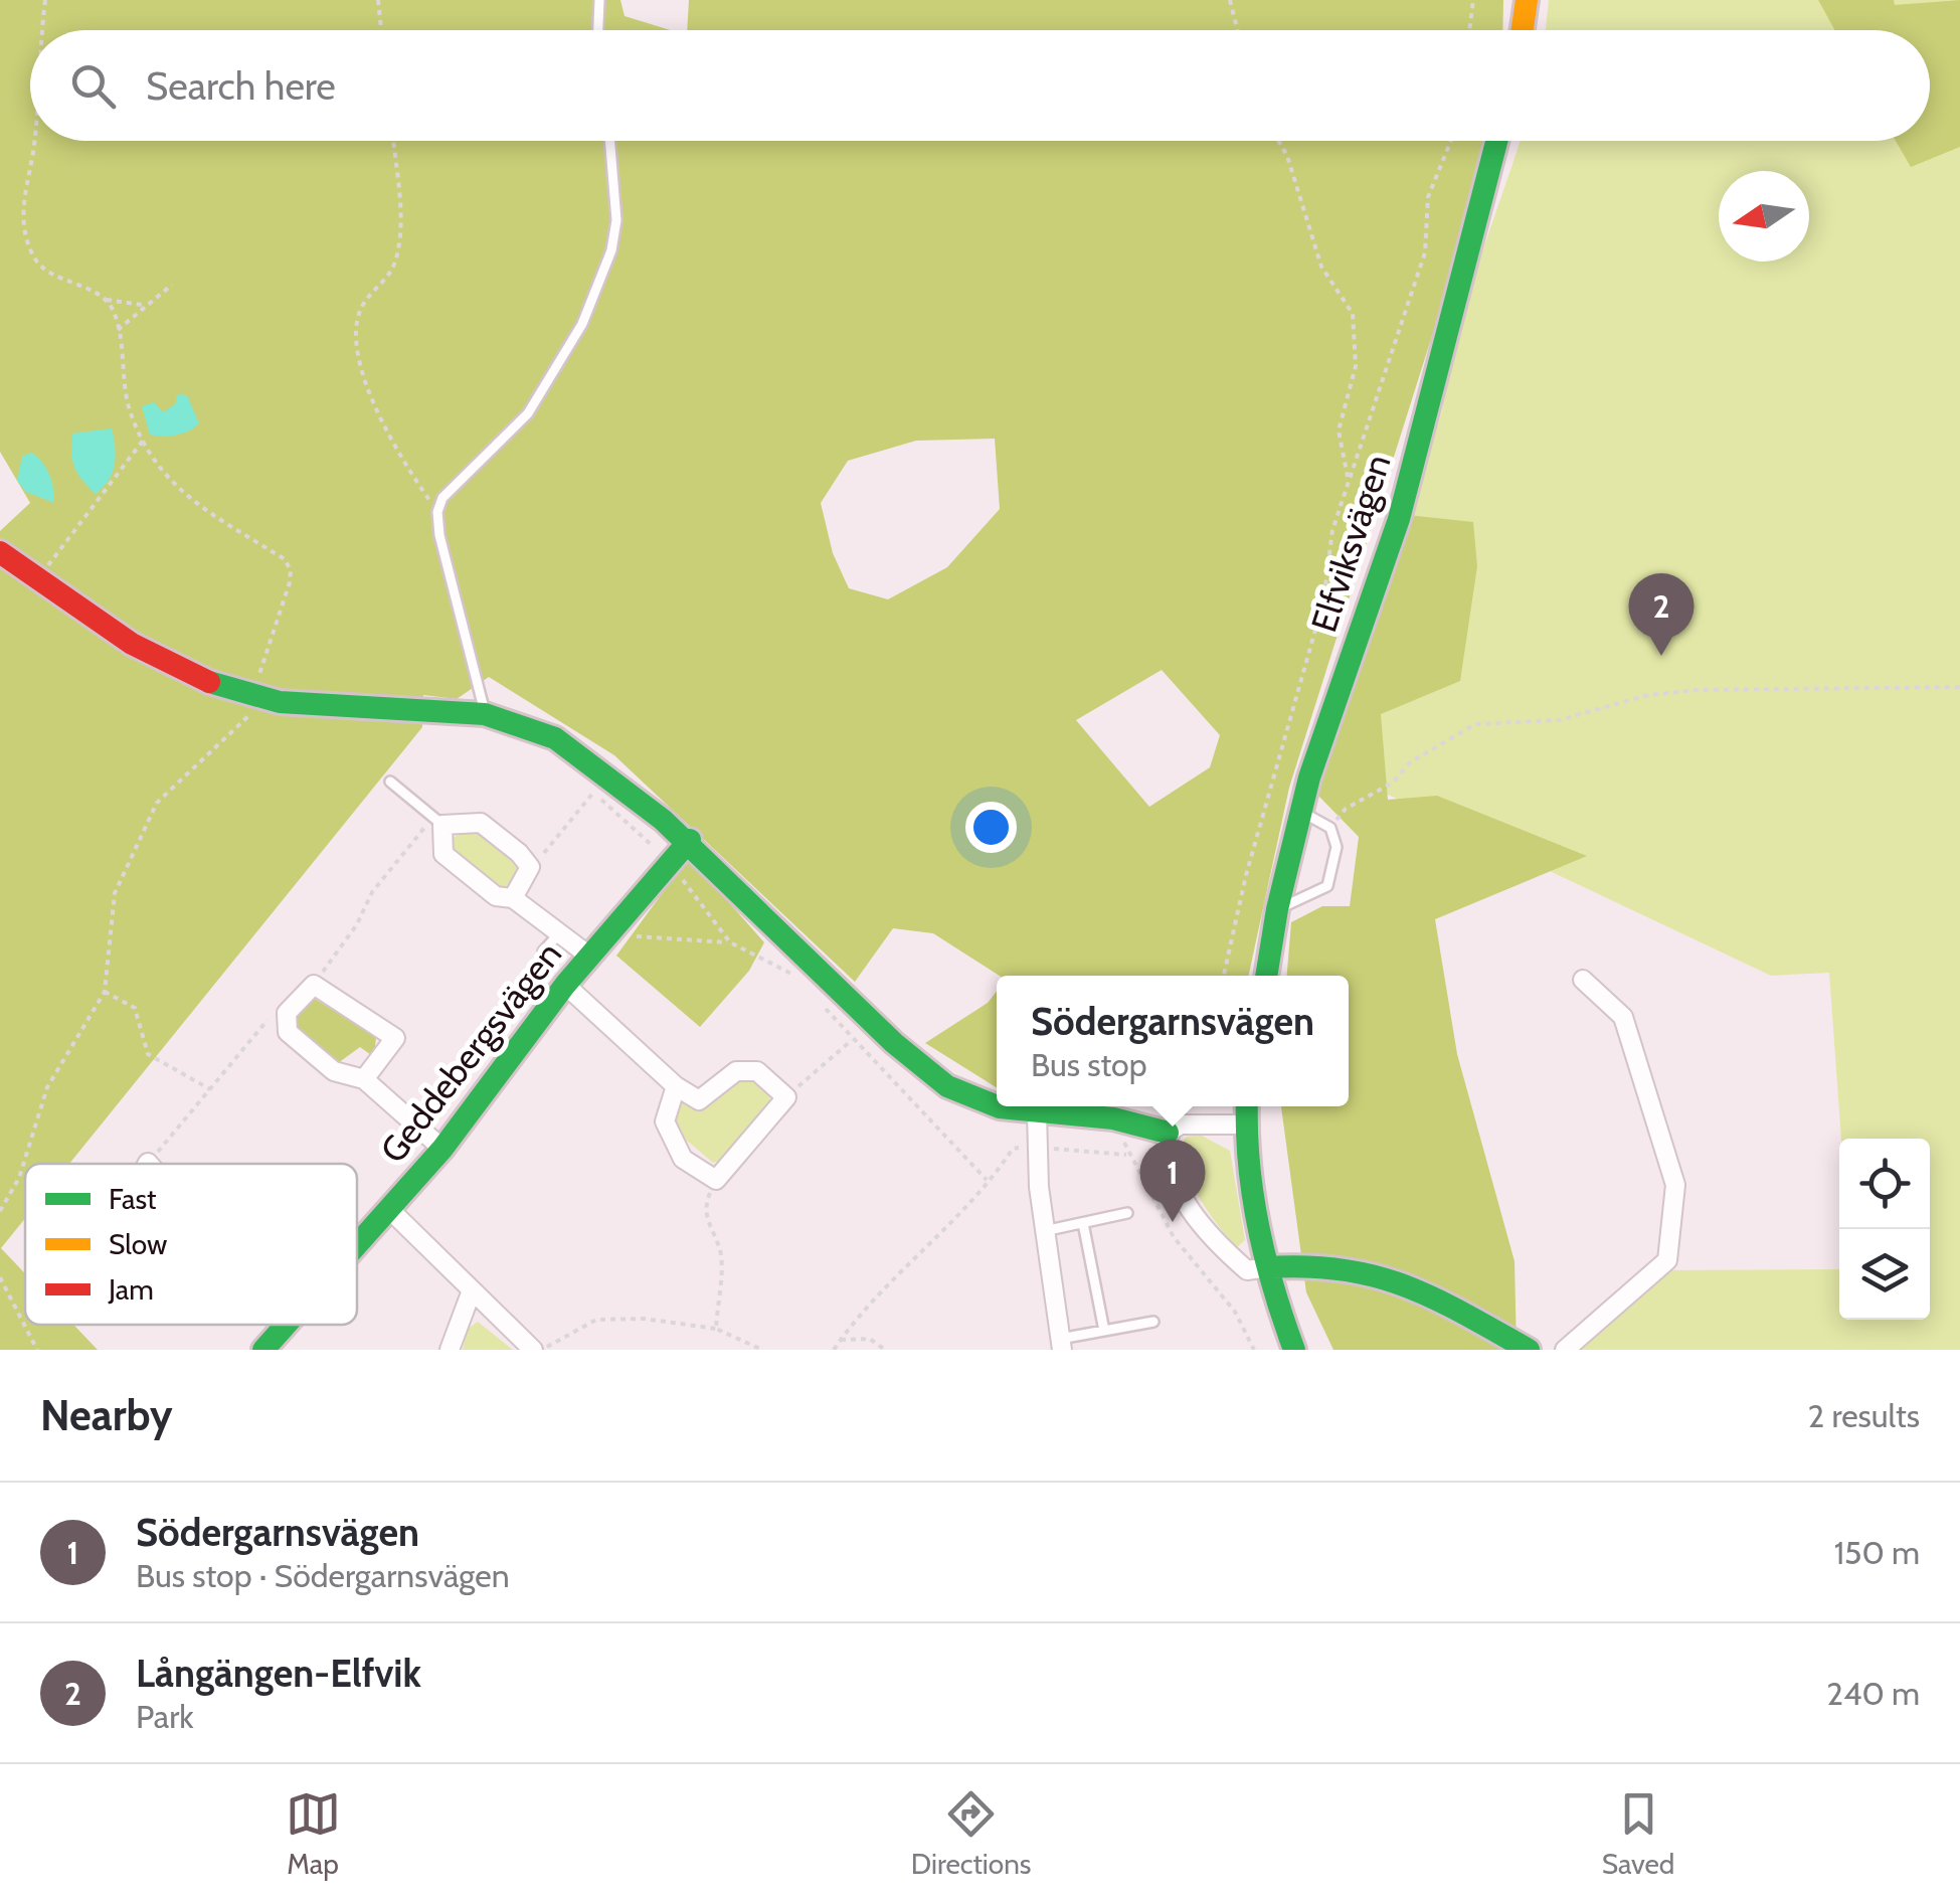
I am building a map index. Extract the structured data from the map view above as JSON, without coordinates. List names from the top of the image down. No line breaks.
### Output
{"streets":{"street":["Elfviksvägen","Geddebergsvägen"]},"legend":["Fast","Slow","Jam"],"north":"left","page":{"search":"Search here","pins":["2","1"],"popup":["Södergarnsvägen","Bus stop"],"heading":["Nearby","2 results"],"list":[{"mark":"1","name":"Södergarnsvägen","note":"Bus stop · Södergarnsvägen","value":"150 m"},{"mark":"2","name":"Långängen-Elfvik","note":"Park","value":"240 m"}],"nav":["Map","Directions","Saved"]}}
